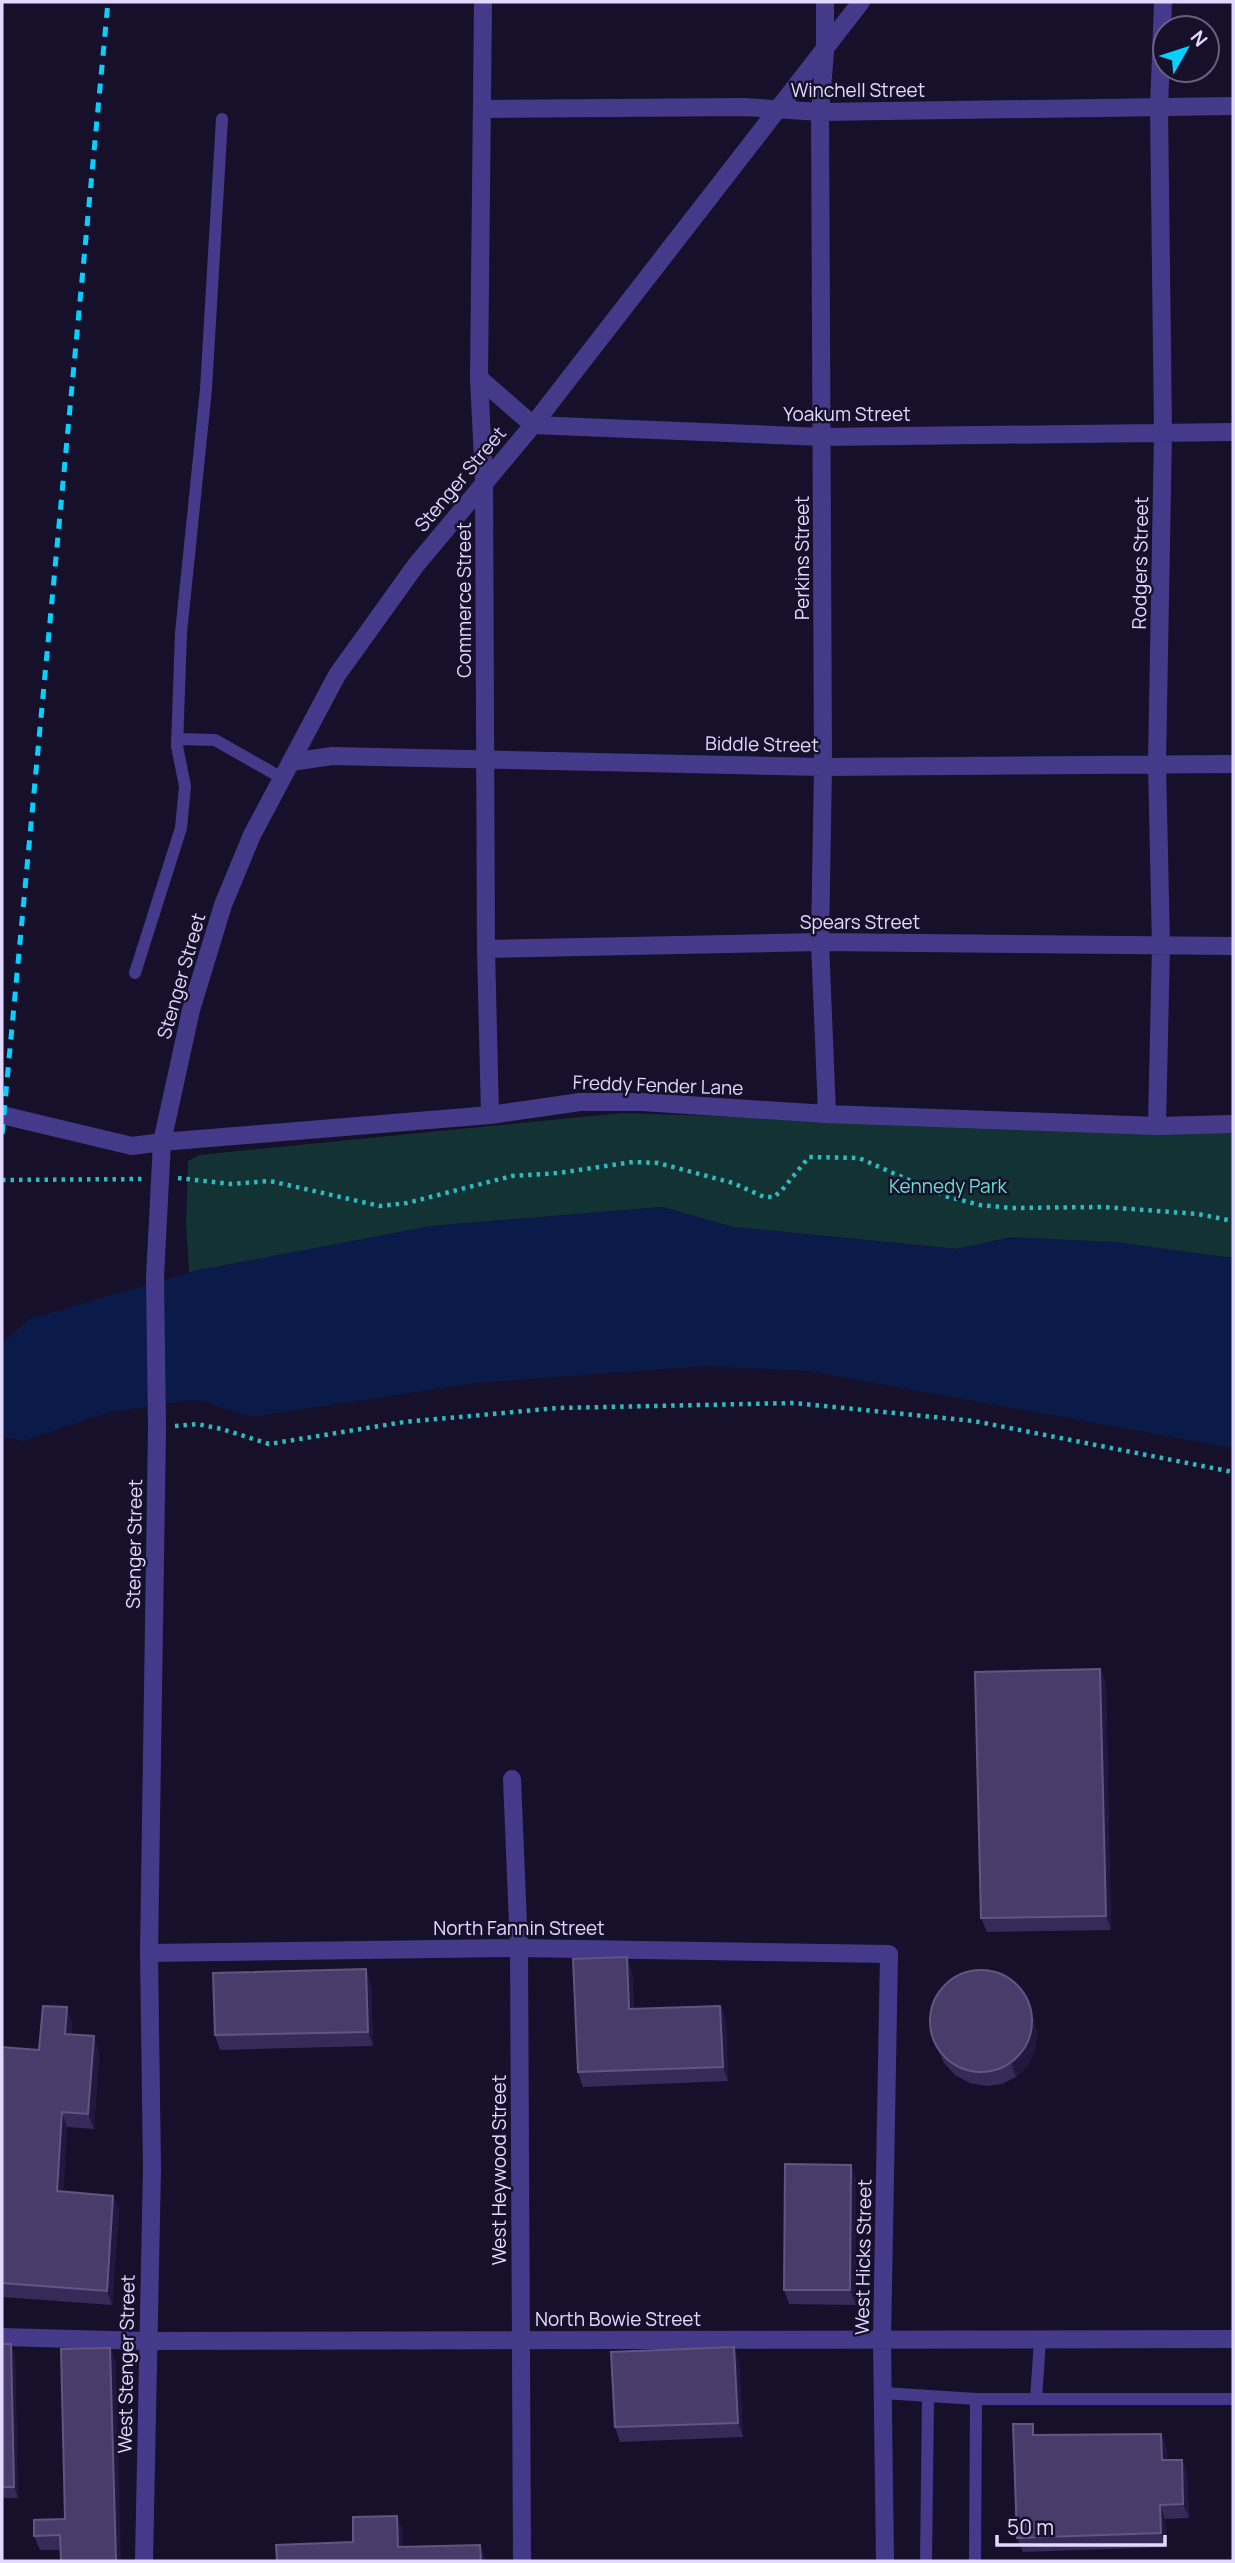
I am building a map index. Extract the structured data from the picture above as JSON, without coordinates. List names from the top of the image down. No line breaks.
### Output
{"streets":{"street":["Winchell Street","Yoakum Street","Stenger Street","Perkins Street","Rodgers Street","Commerce Street","Biddle Street","Spears Street","Freddy Fender Lane","North Fannin Street","West Heywood Street","West Hicks Street","North Bowie Street","West Stenger Street"]},"crossings":[["Winchell Street","Stenger Street"],["Winchell Street","Perkins Street"],["Winchell Street","Rodgers Street"],["Winchell Street","Commerce Street"],["Yoakum Street","Stenger Street"],["Yoakum Street","Perkins Street"],["Yoakum Street","Rodgers Street"],["Stenger Street","Perkins Street"],["Stenger Street","Commerce Street"],["Stenger Street","Biddle Street"],["Stenger Street","Freddy Fender Lane"],["Stenger Street","North Fannin Street"],["Stenger Street","West Stenger Street"],["Perkins Street","Biddle Street"],["Perkins Street","Spears Street"],["Perkins Street","Freddy Fender Lane"],["Rodgers Street","Biddle Street"],["Rodgers Street","Spears Street"],["Rodgers Street","Freddy Fender Lane"],["Commerce Street","Biddle Street"],["Commerce Street","Spears Street"],["Commerce Street","Freddy Fender Lane"],["North Fannin Street","West Heywood Street"],["North Fannin Street","West Hicks Street"],["West Heywood Street","North Bowie Street"],["West Hicks Street","North Bowie Street"],["North Bowie Street","West Stenger Street"]],"parks":["Kennedy Park"],"scale_bar":"50 m","north":"top right"}
